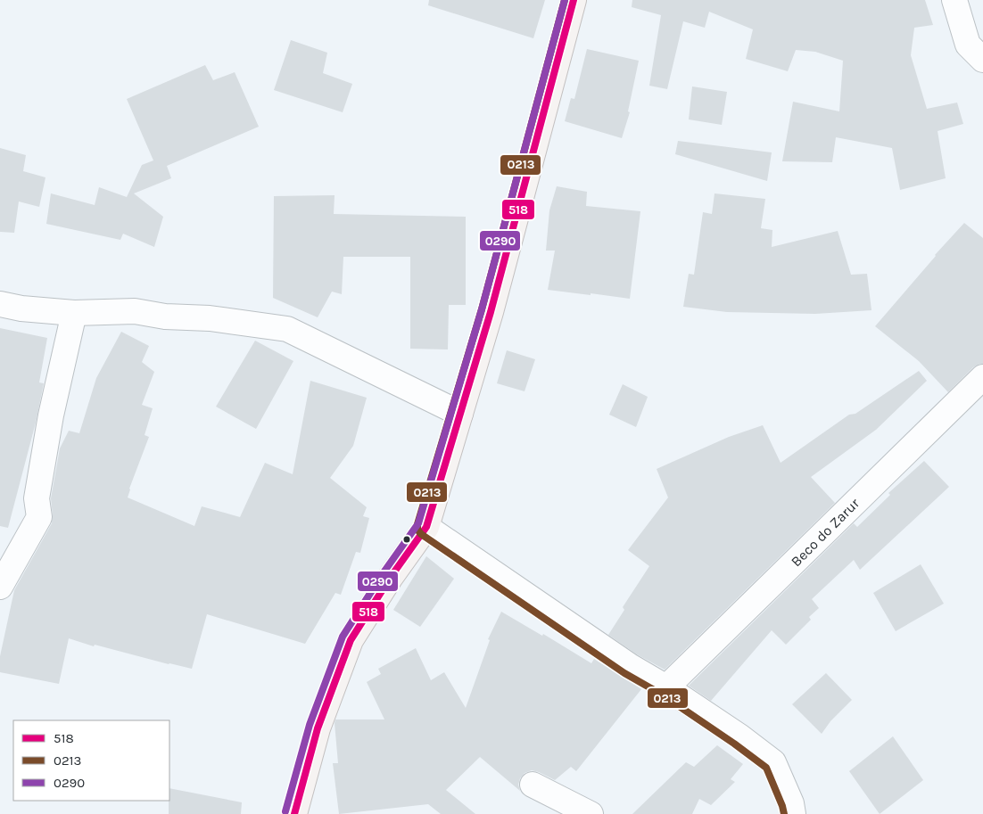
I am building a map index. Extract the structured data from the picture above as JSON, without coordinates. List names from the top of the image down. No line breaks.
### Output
{"streets":{"street":["Beco do Zarur"]},"lines":["transit line 518","transit line 0213","transit line 0290"],"legend":["518","0213","0290"]}
